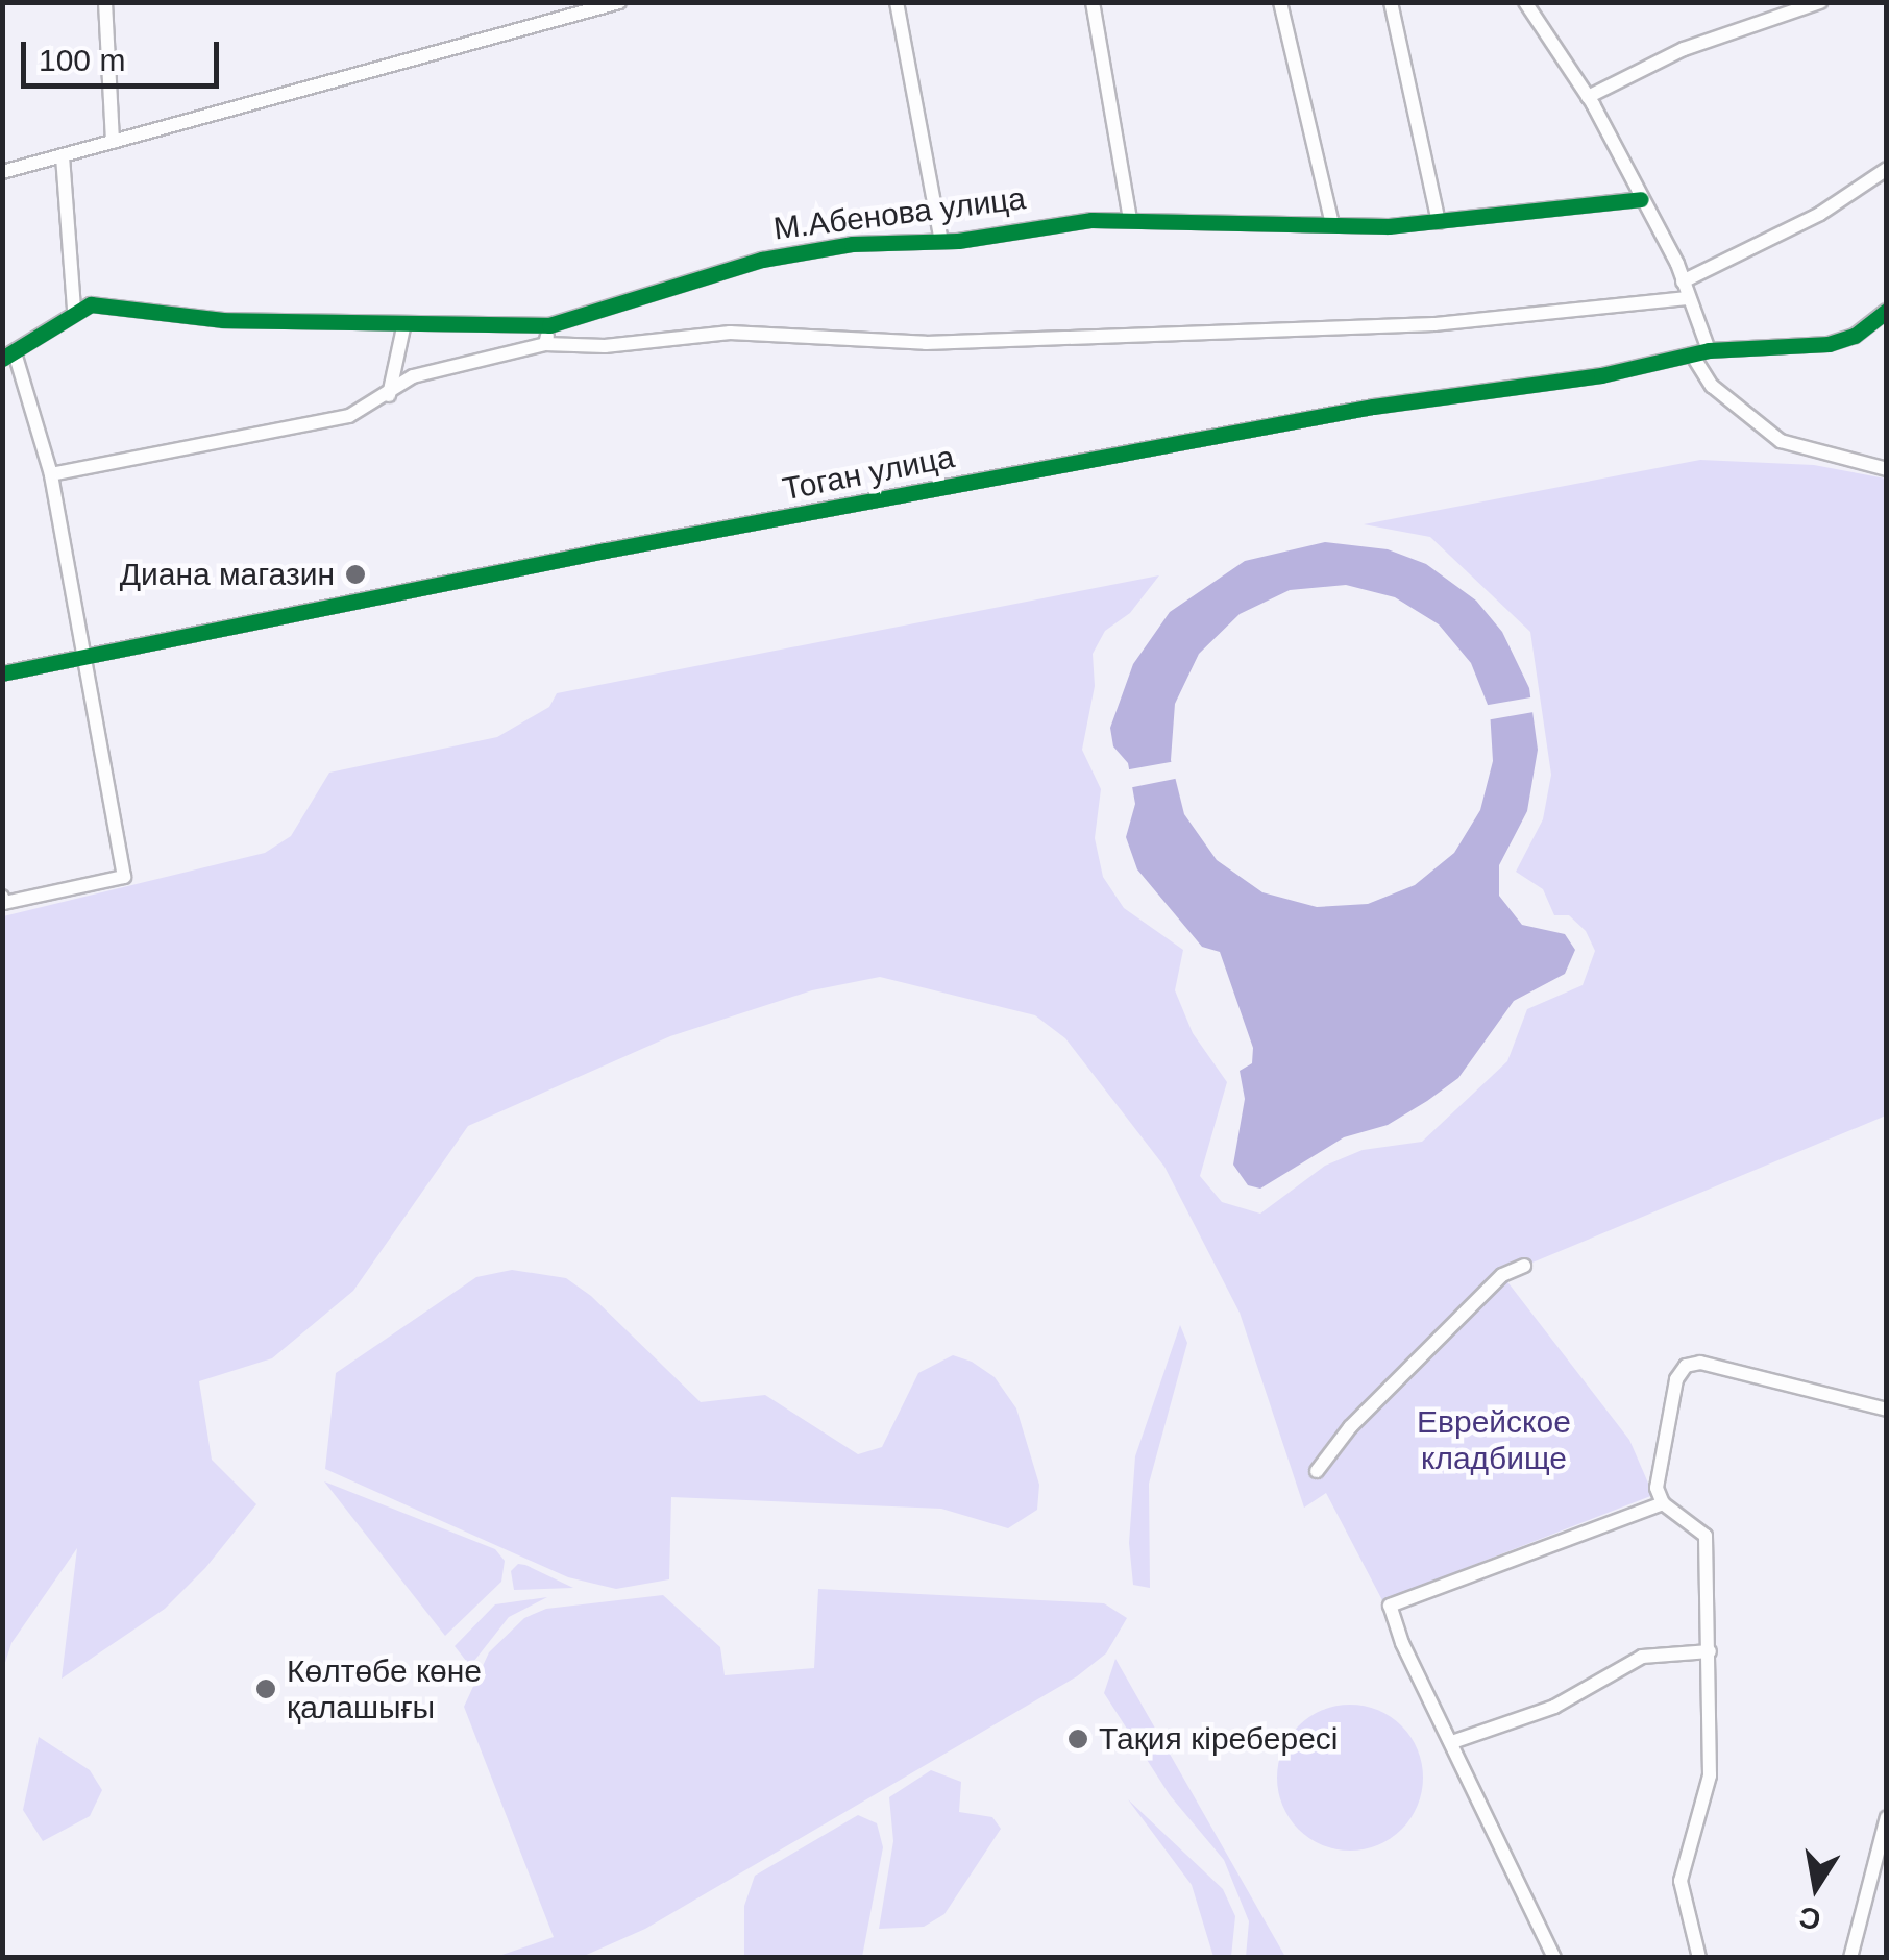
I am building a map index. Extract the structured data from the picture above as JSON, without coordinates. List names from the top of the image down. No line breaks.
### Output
{"streets":{"street":["М.Абенова улица","Тоган улица"]},"parks":["Еврейское кладбище"],"places":["Диана магазин","Көлтөбе көне қалашығы","Тақия кіребересі"],"scale_bar":"100 m","north":"bottom"}
